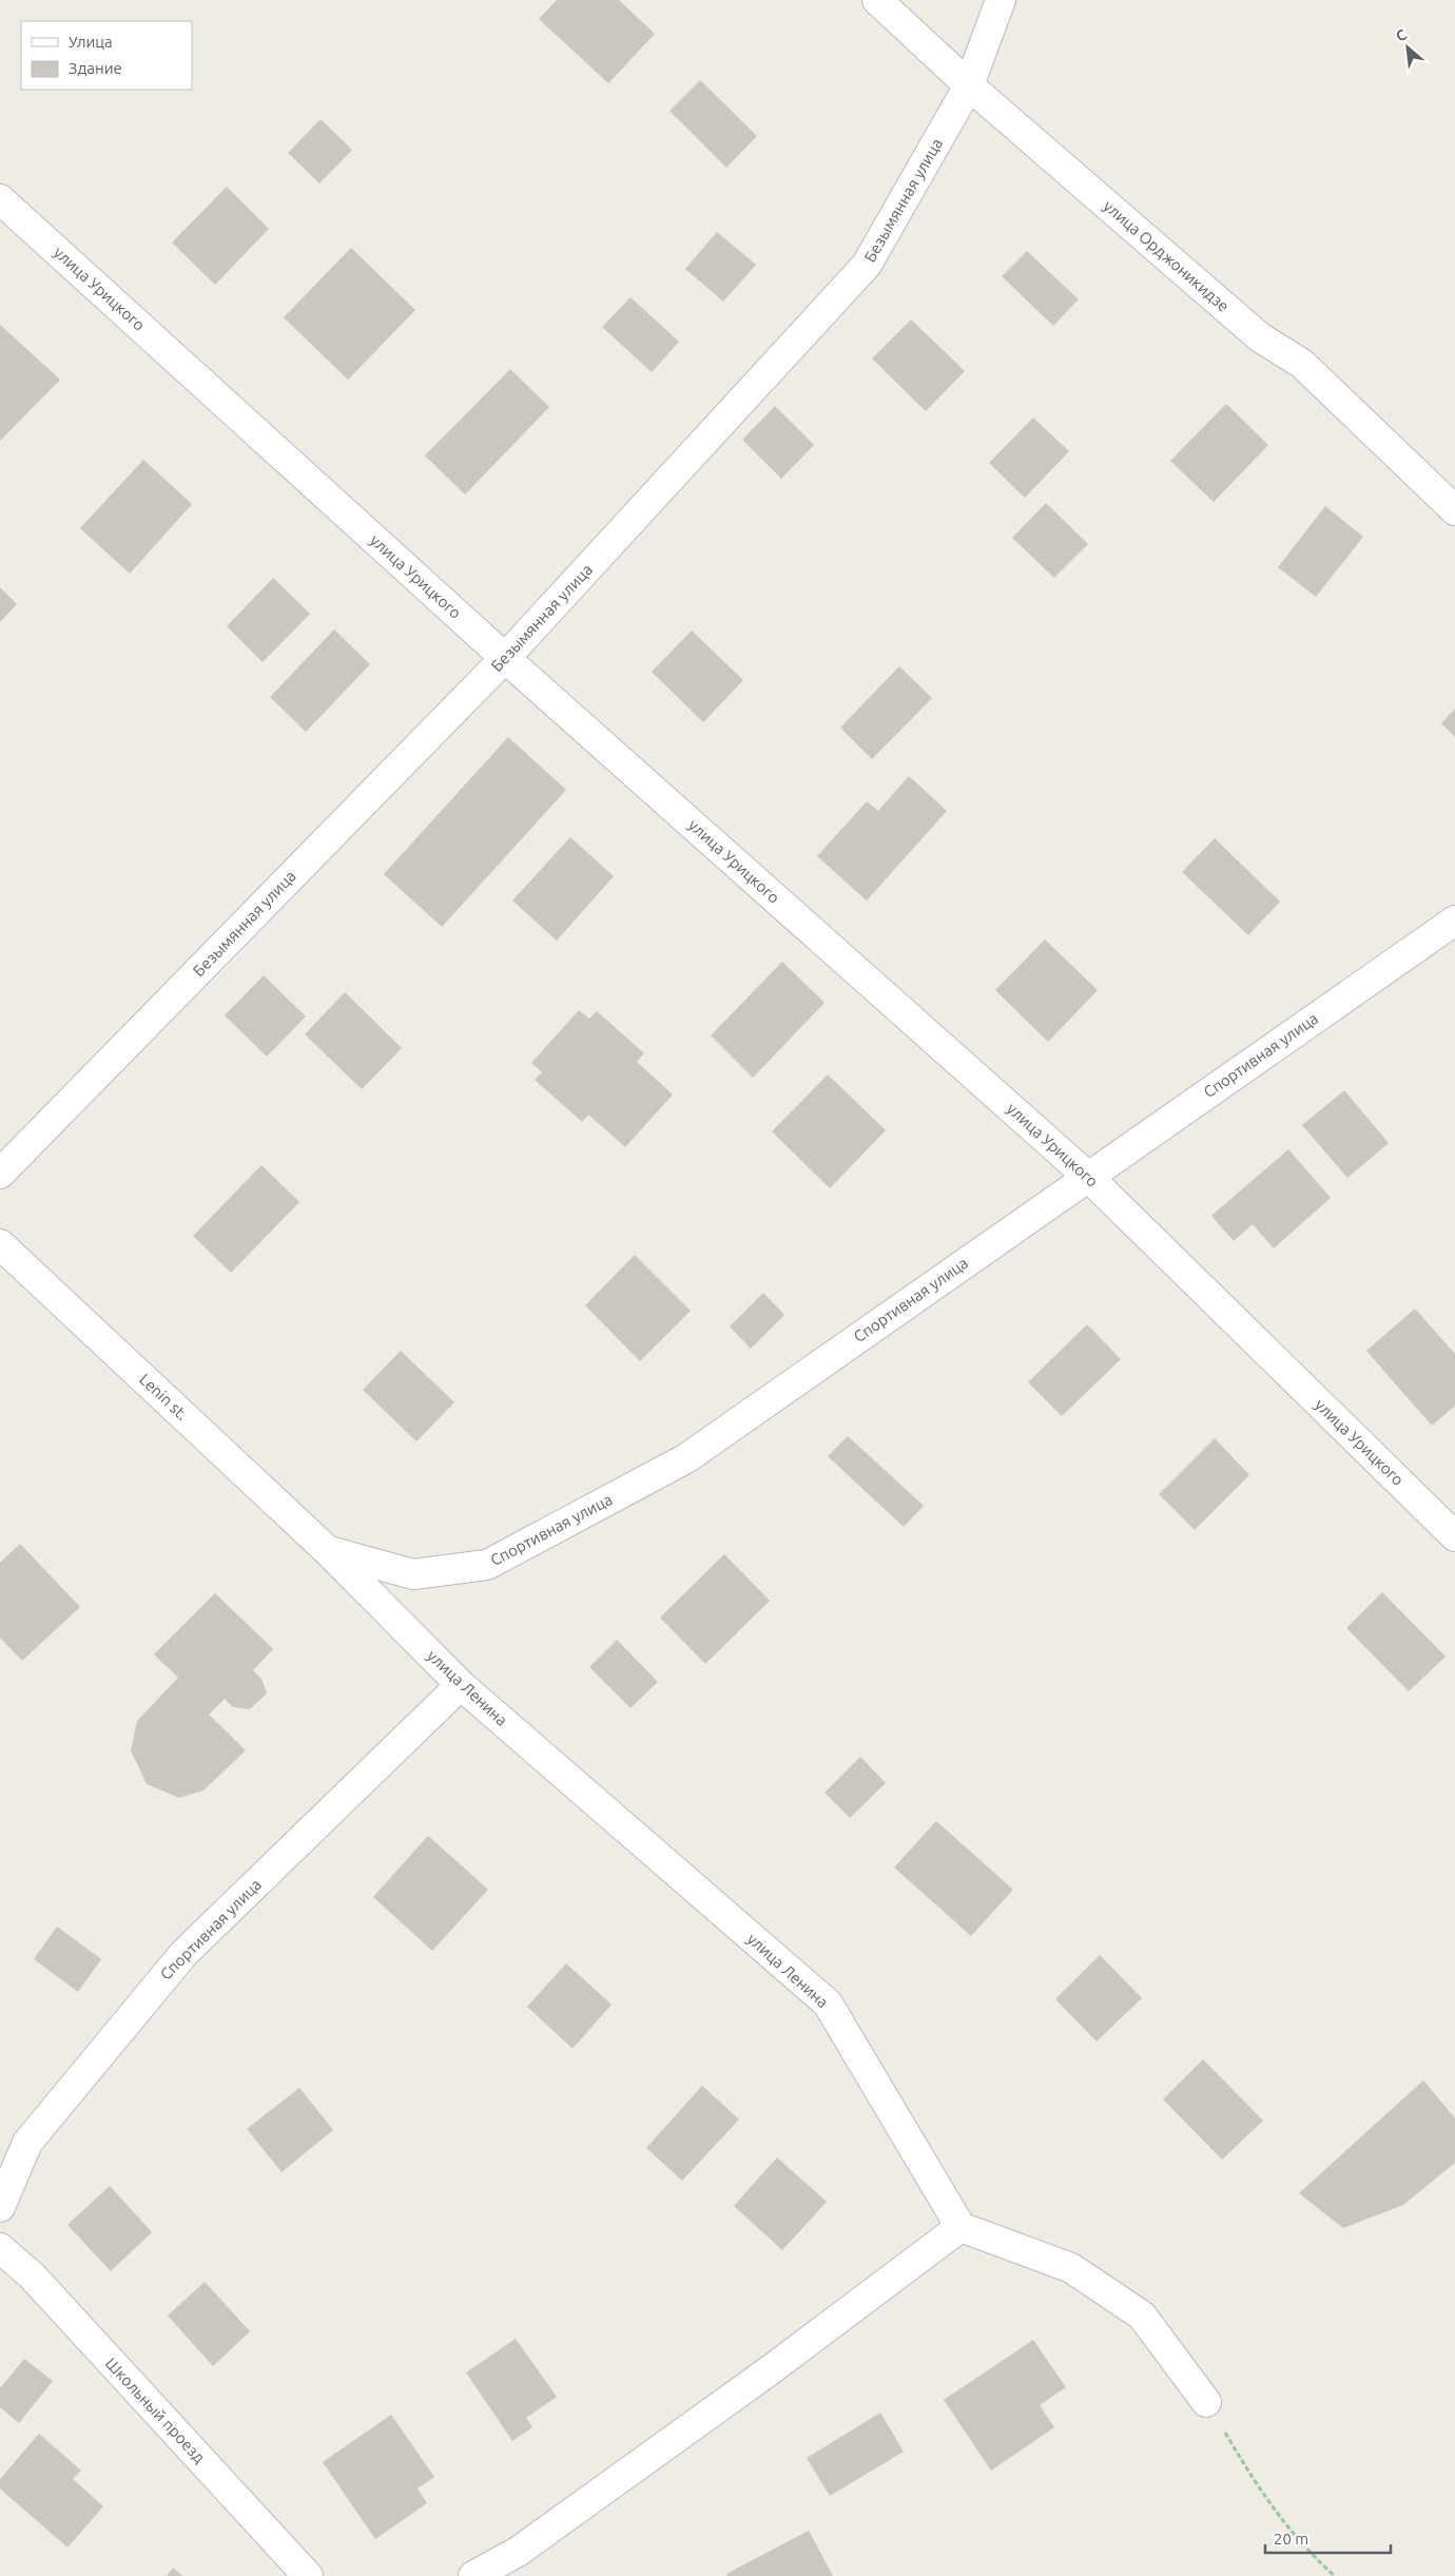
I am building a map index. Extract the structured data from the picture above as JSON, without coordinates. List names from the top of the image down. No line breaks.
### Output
{"streets":{"street":["Безымянная улица","улица Орджоникидзе","улица Урицкого","Спортивная улица","Lenin st.","улица Ленина","Школьный проезд"]},"crossings":[["Безымянная улица","улица Орджоникидзе"],["Безымянная улица","улица Урицкого"],["улица Урицкого","Спортивная улица"],["Спортивная улица","Lenin st."],["Спортивная улица","улица Ленина"],["Lenin st.","улица Ленина"]],"legend":["Улица","Здание"],"scale_bar":"20 m","north":"top left"}
